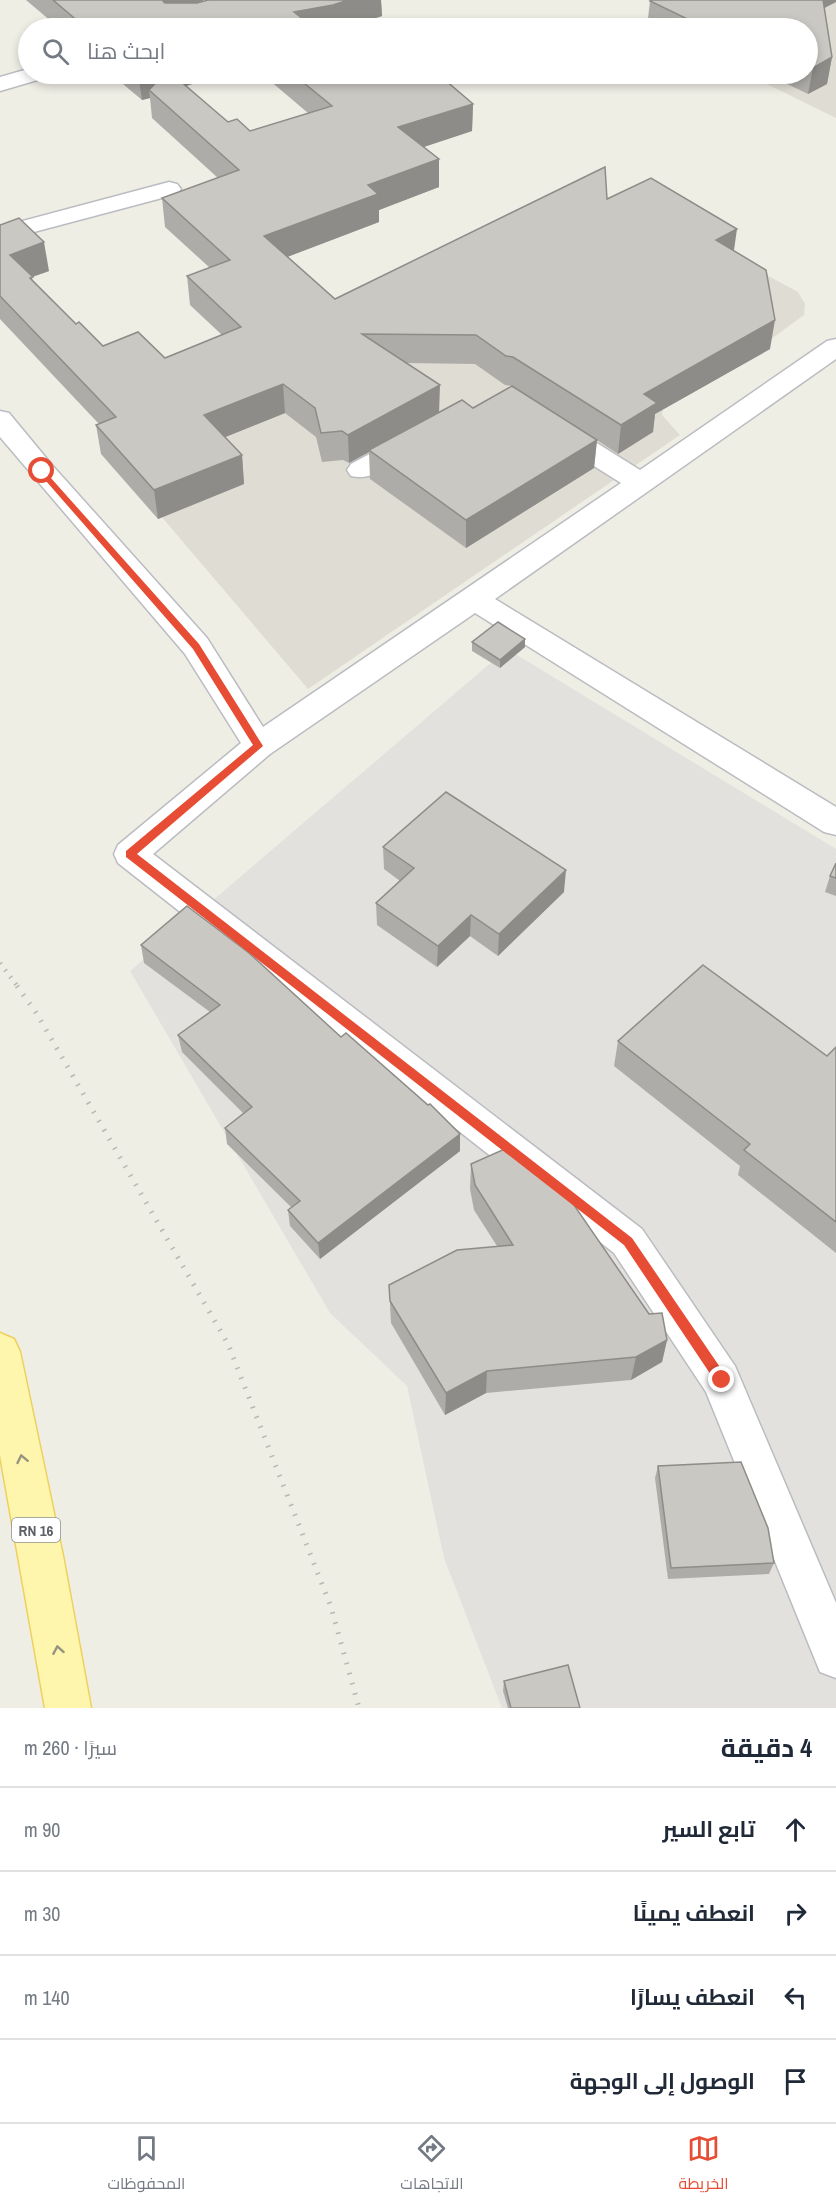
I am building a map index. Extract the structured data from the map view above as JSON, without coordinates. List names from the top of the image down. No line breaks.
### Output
{"streets":{"main road":["RN 16"]},"page":{"search":"ابحث هنا","heading":["4 دقيقة","سيرًا · 260 m"],"list":[["تابع السير","90 m"],["انعطف يمينًا","30 m"],["انعطف يسارًا","140 m"],"الوصول إلى الوجهة"],"nav":["الخريطة","الاتجاهات","المحفوظات"]}}
